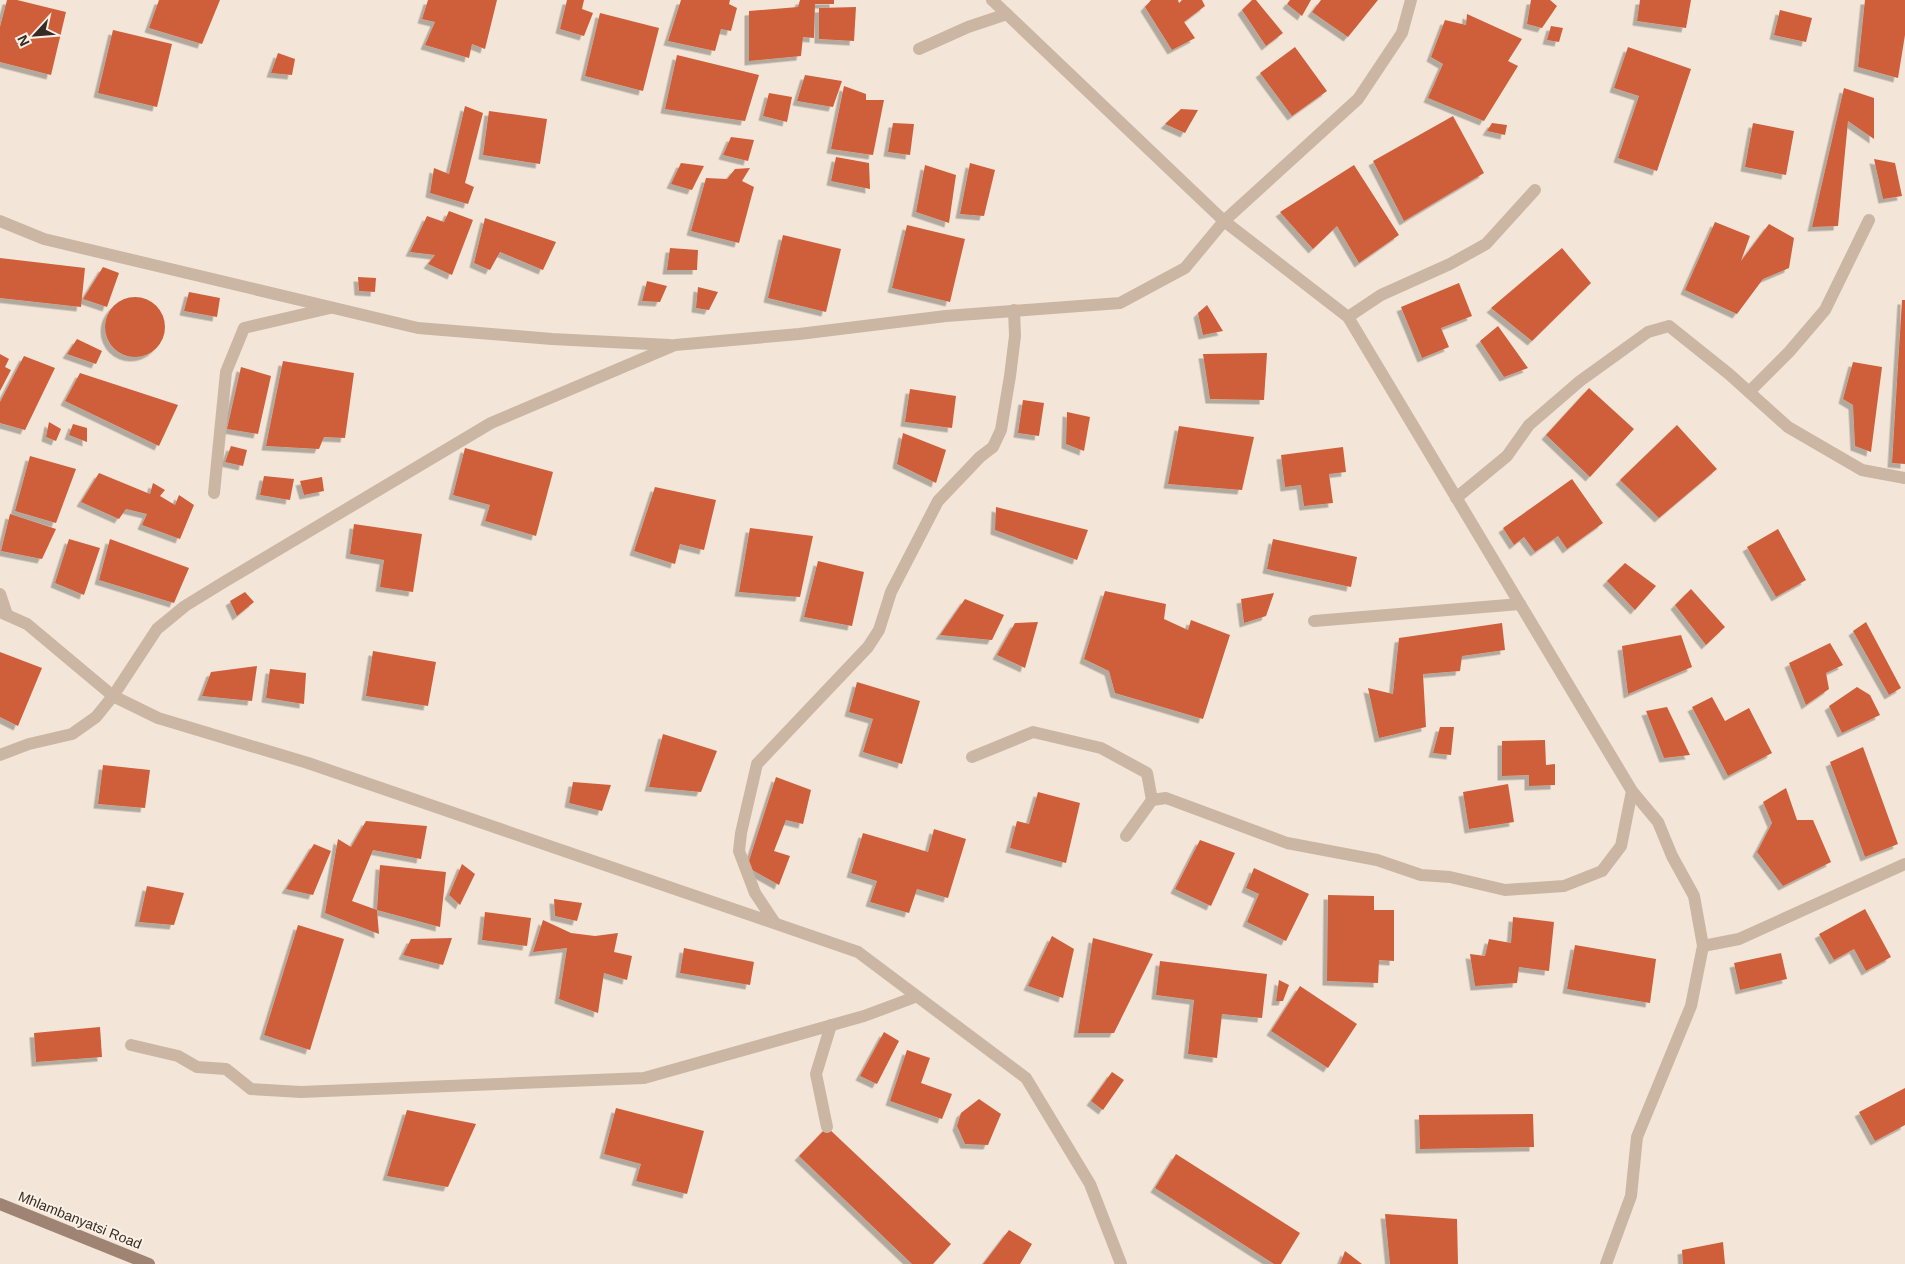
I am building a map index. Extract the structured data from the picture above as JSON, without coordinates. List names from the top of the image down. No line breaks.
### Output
{"streets":{"main road":["Mhlambanyatsi Road"]},"north":"bottom left"}
